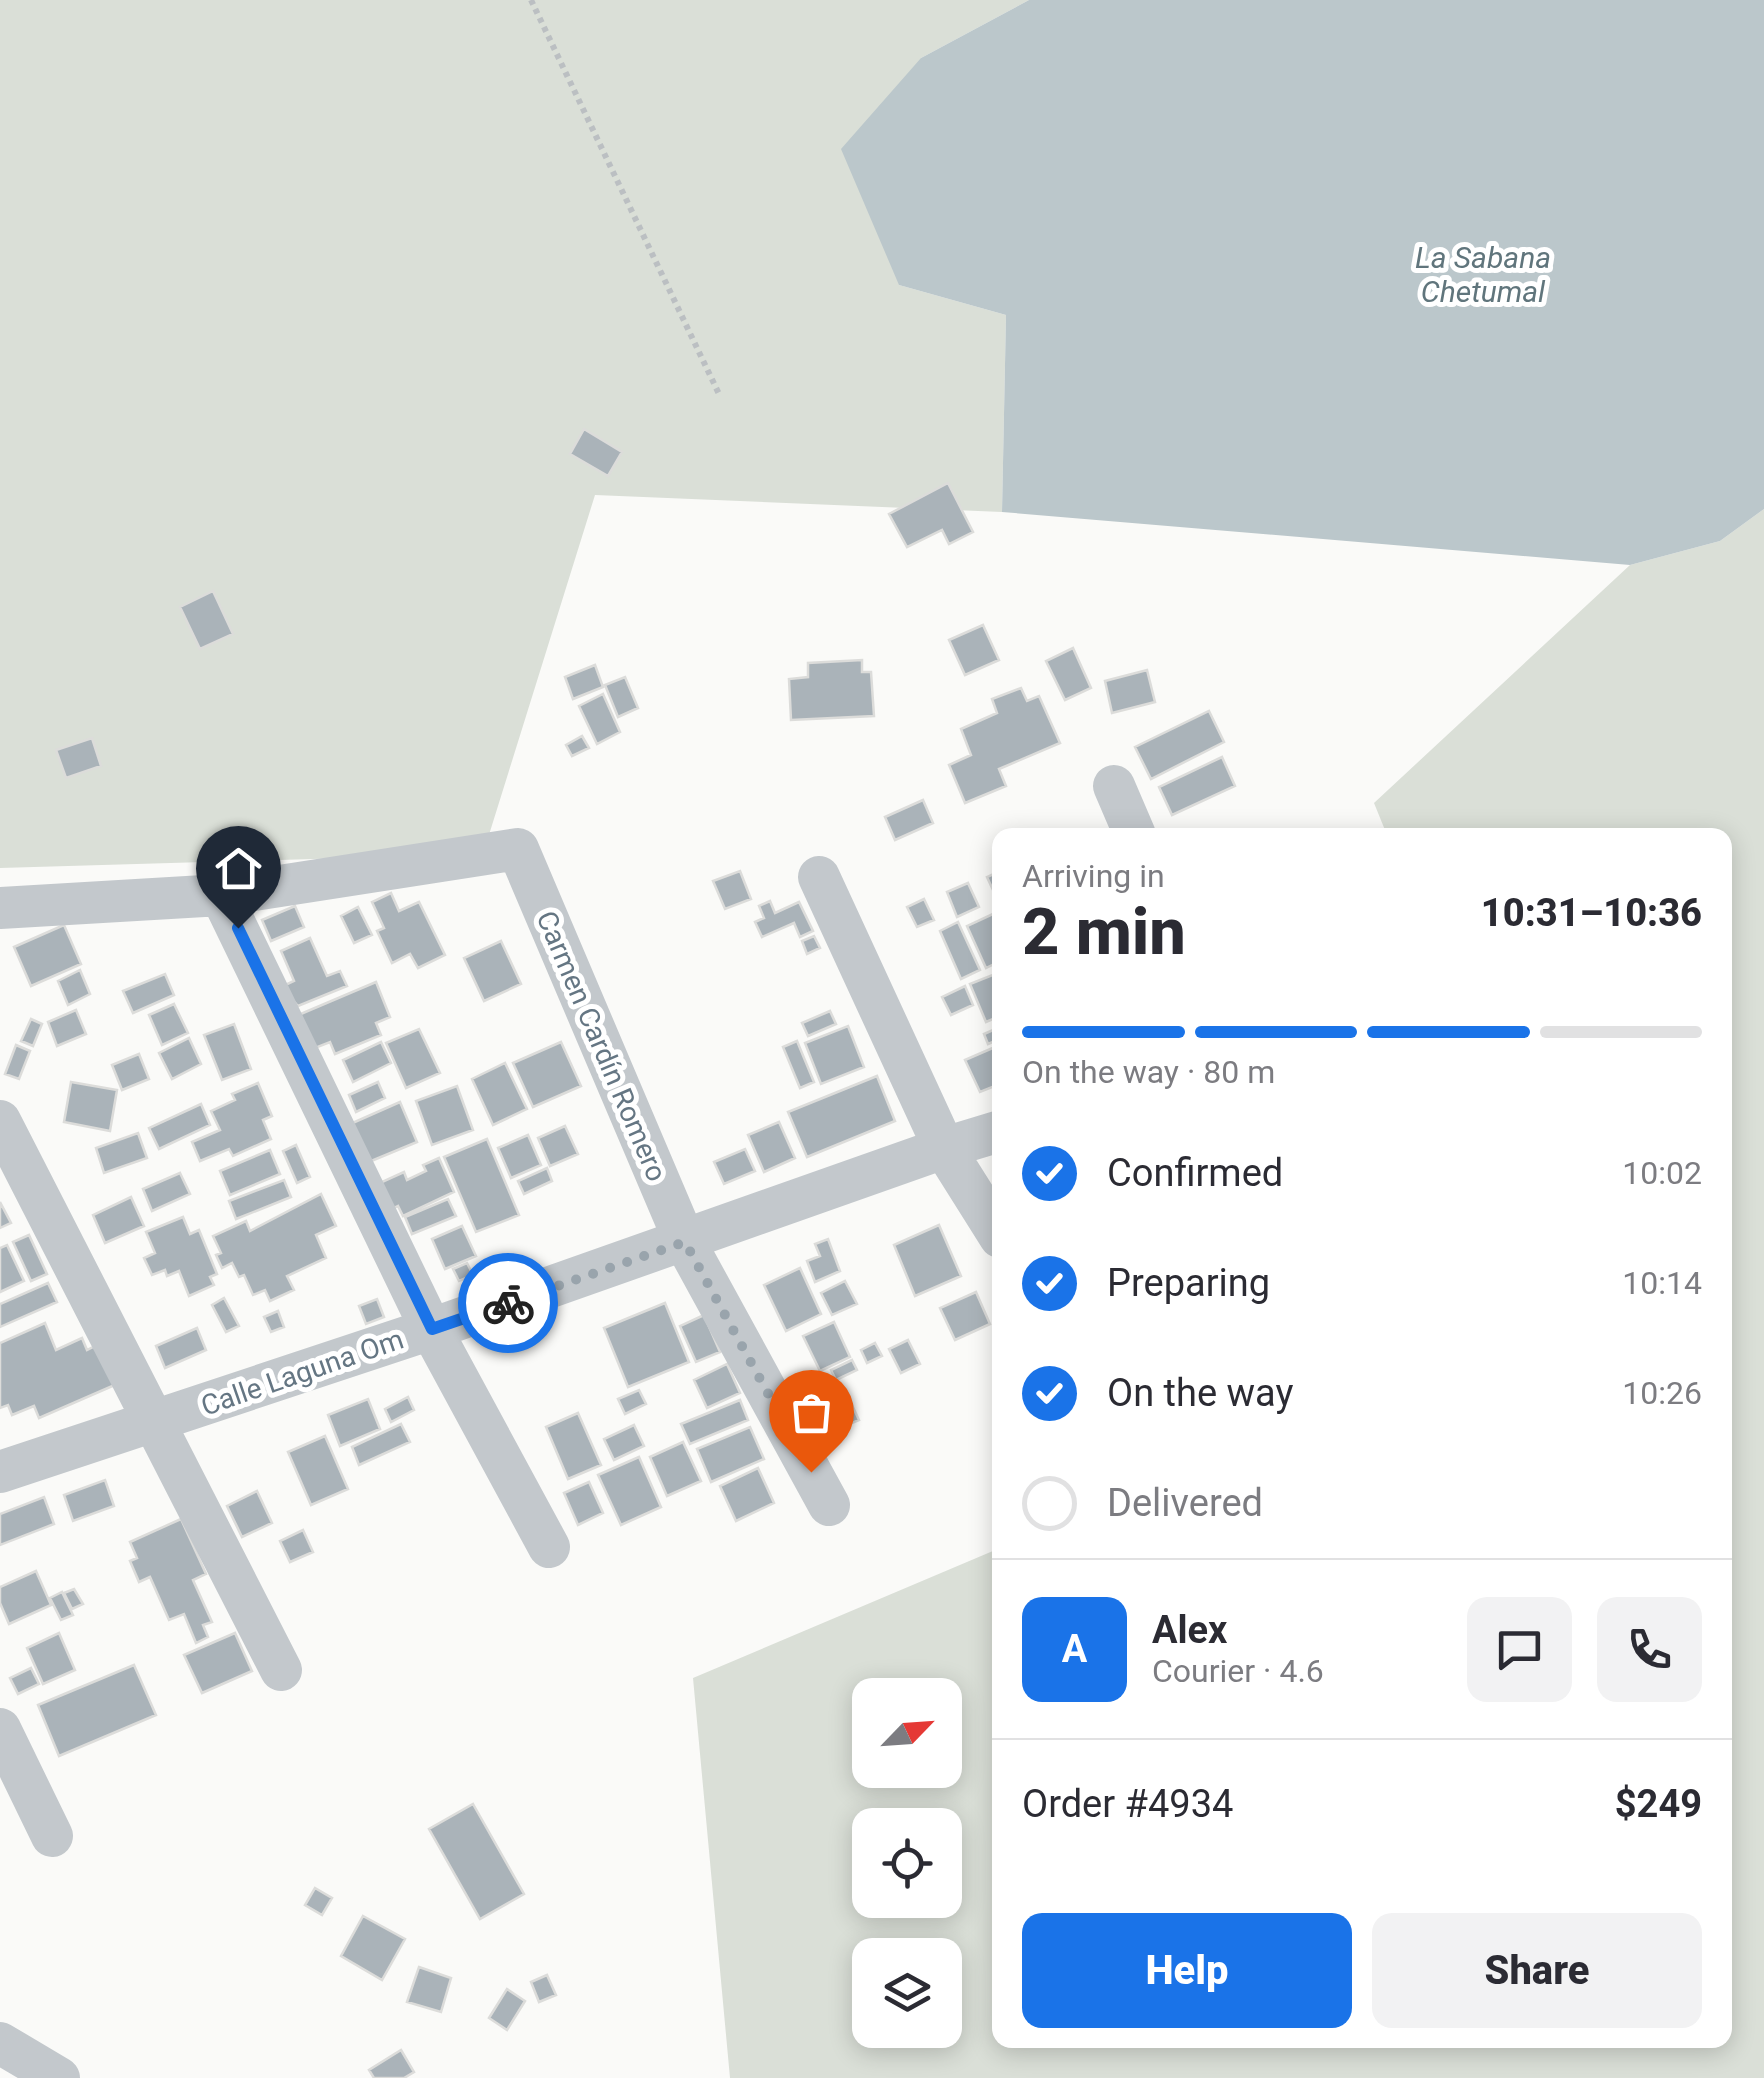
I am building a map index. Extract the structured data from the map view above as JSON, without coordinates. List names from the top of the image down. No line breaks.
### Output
{"streets":{"street":["Carmen Cardín Romero","Calle Laguna Om"]},"crossings":[["Carmen Cardín Romero","Calle Laguna Om"]],"water":["La Sabana Chetumal"],"north":"top right","page":{"heading":["2 min","Arriving in","10:31–10:36"],"panel":["Alex","Courier · 4.6","Order #4934","$249"],"bar":"On the way · 80 m","list":[["Confirmed","10:02"],["Preparing","10:14"],["On the way","10:26"],"Delivered"],"round":"A","buttons":["Help","Share"]}}
